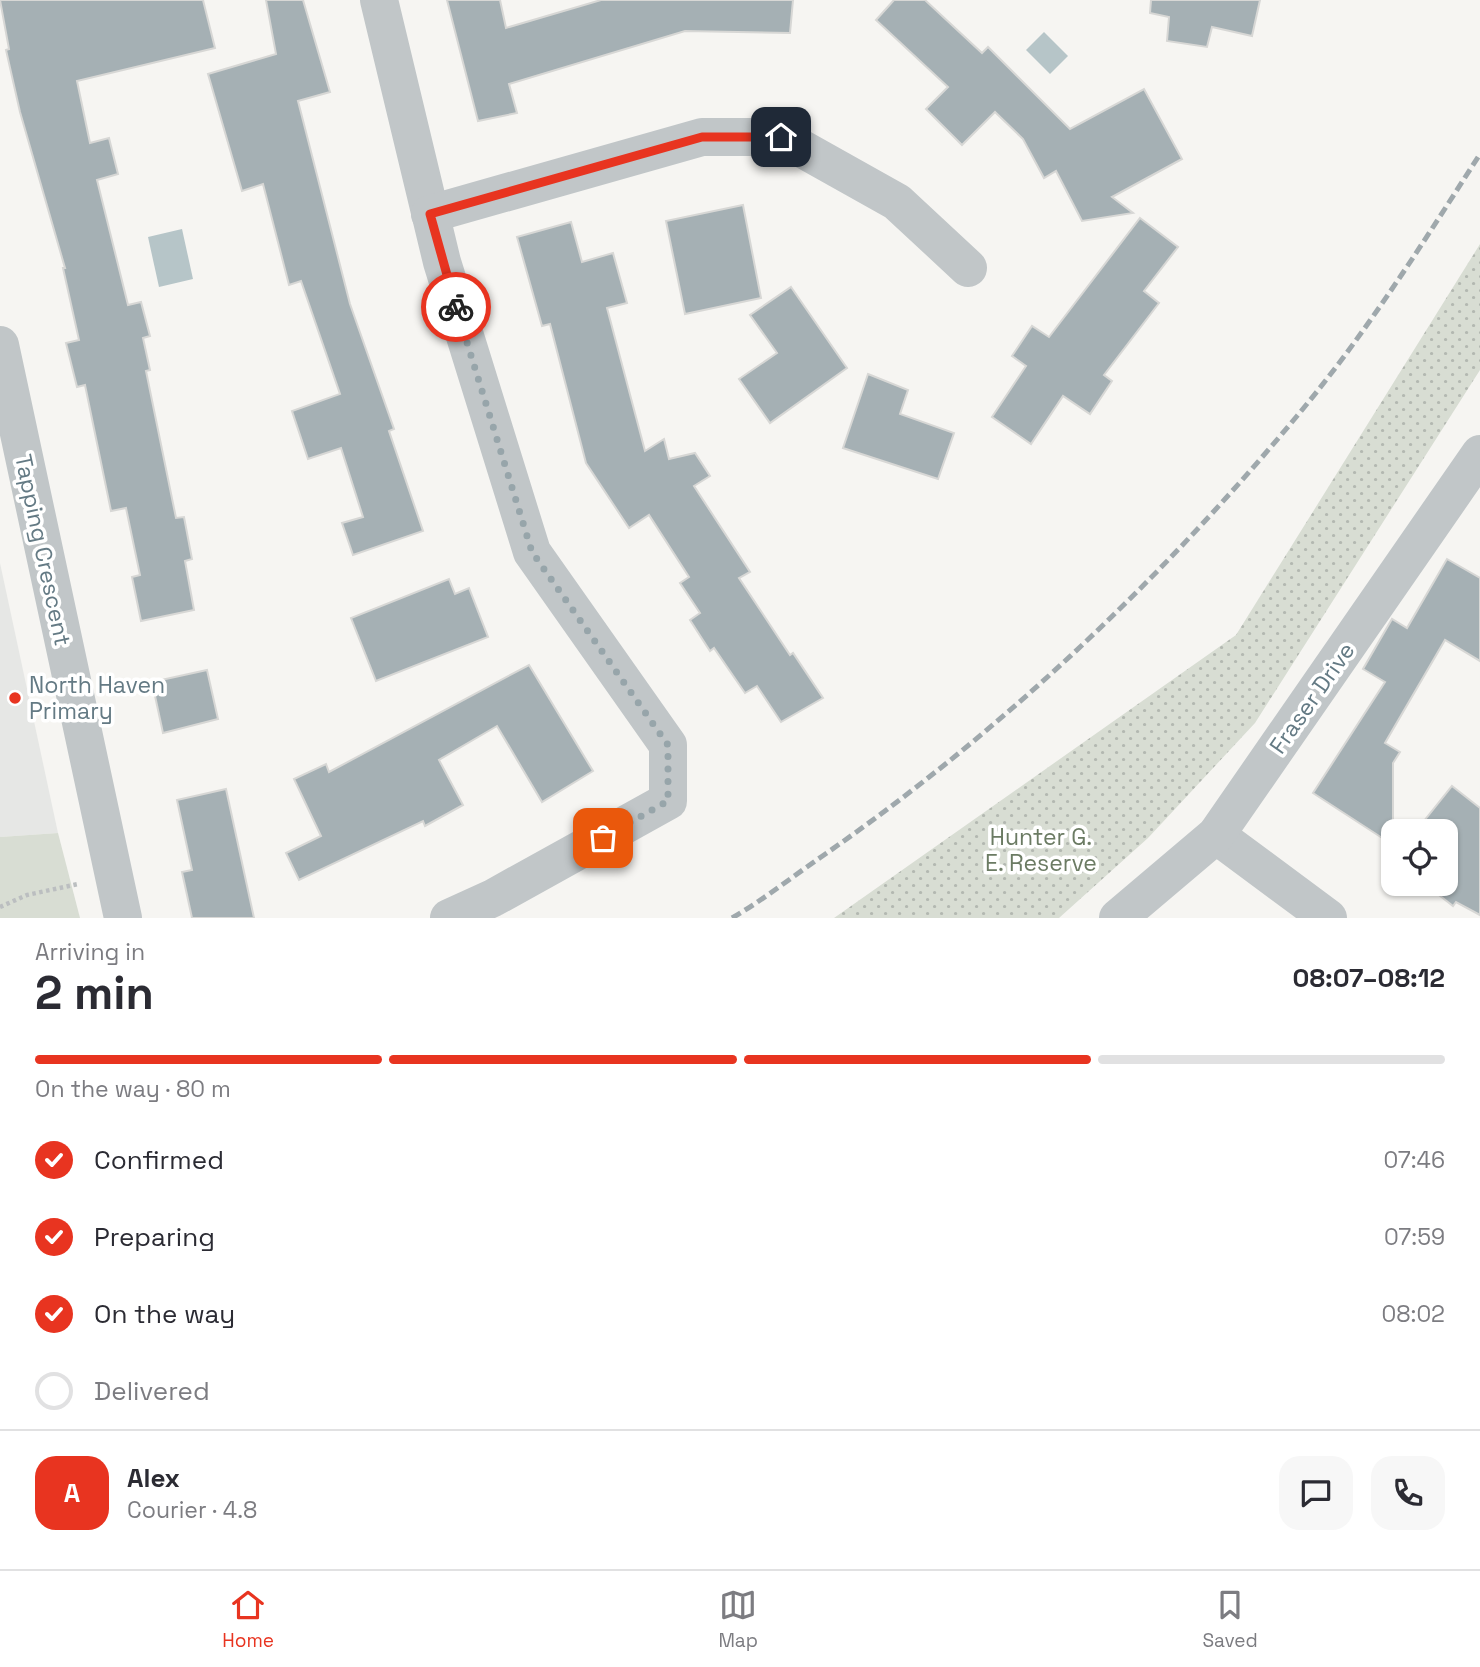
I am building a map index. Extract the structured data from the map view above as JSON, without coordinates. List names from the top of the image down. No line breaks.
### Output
{"streets":{"street":["Tapping Crescent","Fraser Drive"]},"parks":["Hunter G. E. Reserve"],"places":["North Haven Primary"],"page":{"heading":["2 min","Arriving in","08:07–08:12"],"panel":["Alex","Courier · 4.8"],"bar":"On the way · 80 m","list":[["Confirmed","07:46"],["Preparing","07:59"],["On the way","08:02"],"Delivered"],"round":"A","tabs":["Home","Map","Saved"]}}
